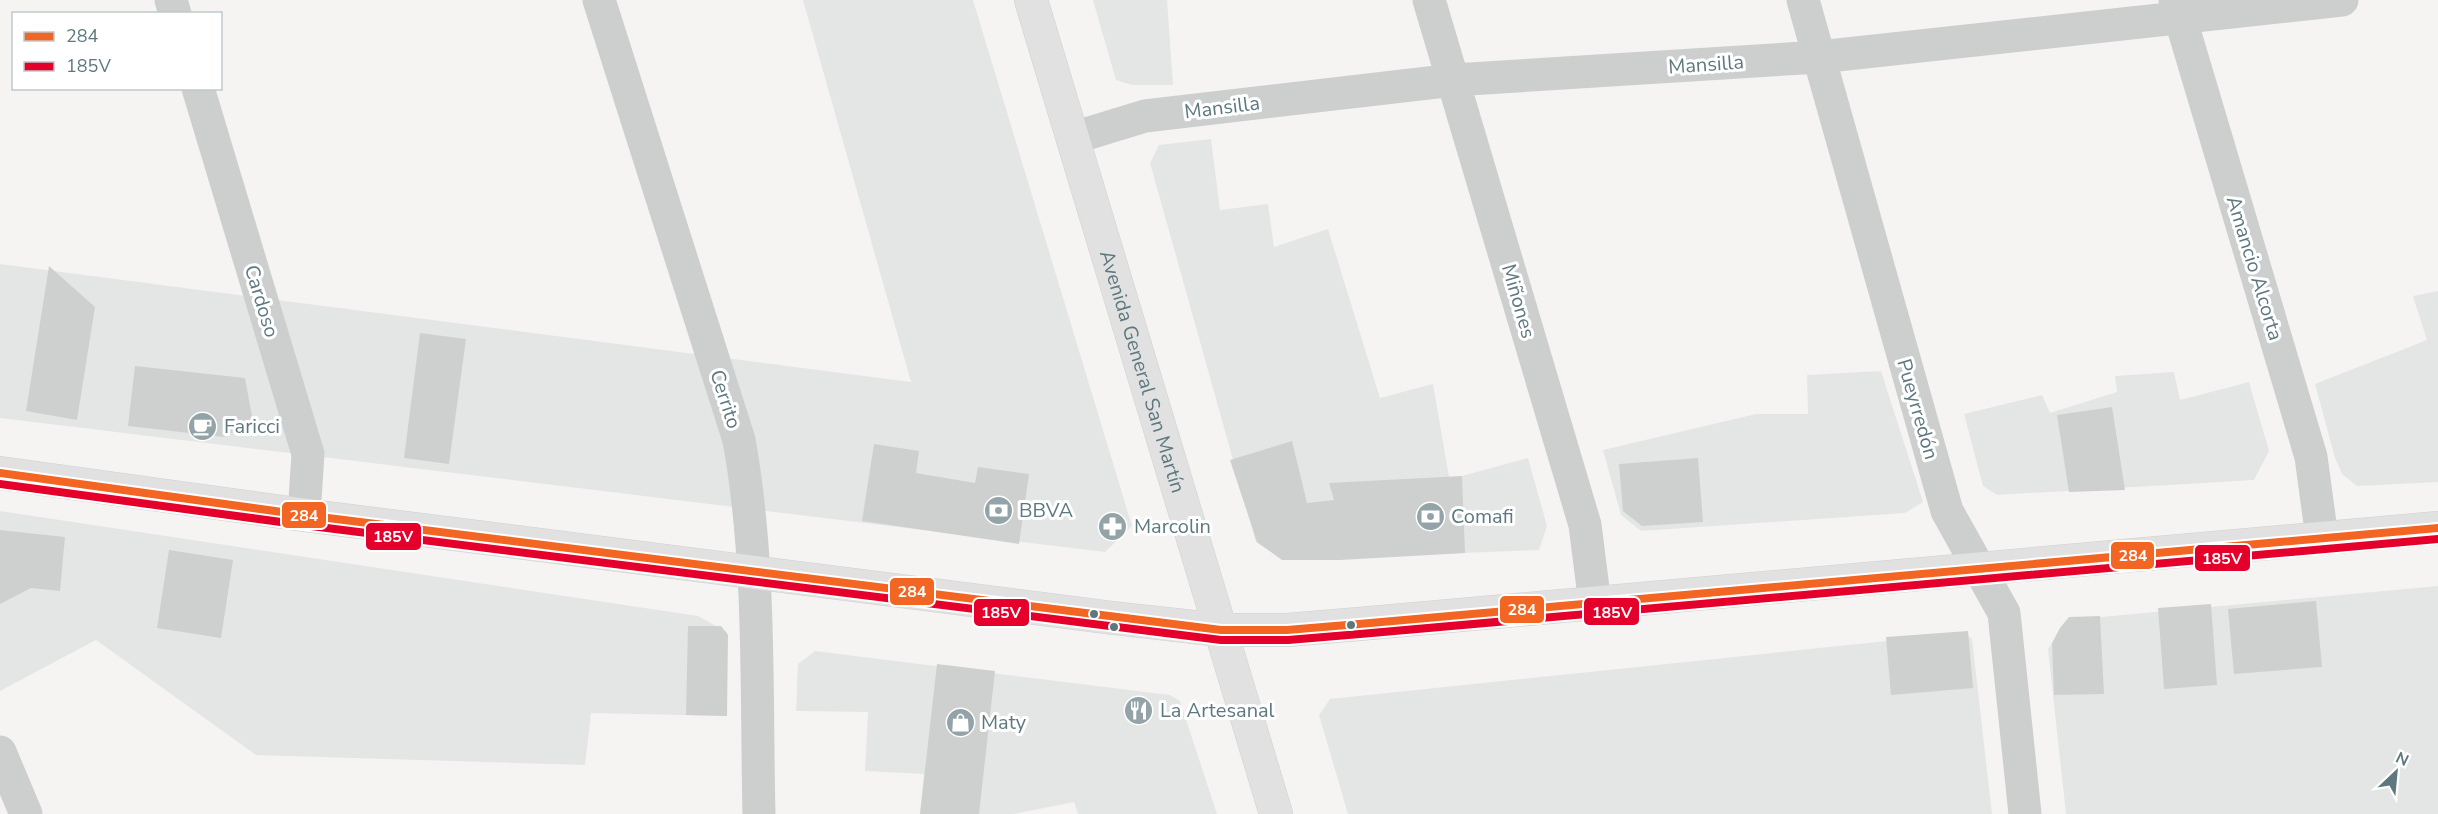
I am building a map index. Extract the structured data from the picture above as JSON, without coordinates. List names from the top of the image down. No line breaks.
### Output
{"streets":{"main road":["Avenida General San Martín"],"street":["Mansilla","Amancio Alcorta","Cardoso","Miñones","Cerrito","Pueyrredón"]},"crossings":[["Mansilla","Amancio Alcorta"],["Mansilla","Miñones"],["Mansilla","Avenida General San Martín"],["Mansilla","Pueyrredón"]],"places":{"cafe":["Faricci"],"bank":["BBVA","Comafi"],"pharmacy":["Marcolin"],"restaurant":["La Artesanal"],"shop":["Maty"]},"lines":["transit line 284","transit line 185V"],"legend":["284","185V"],"north":"top right"}
